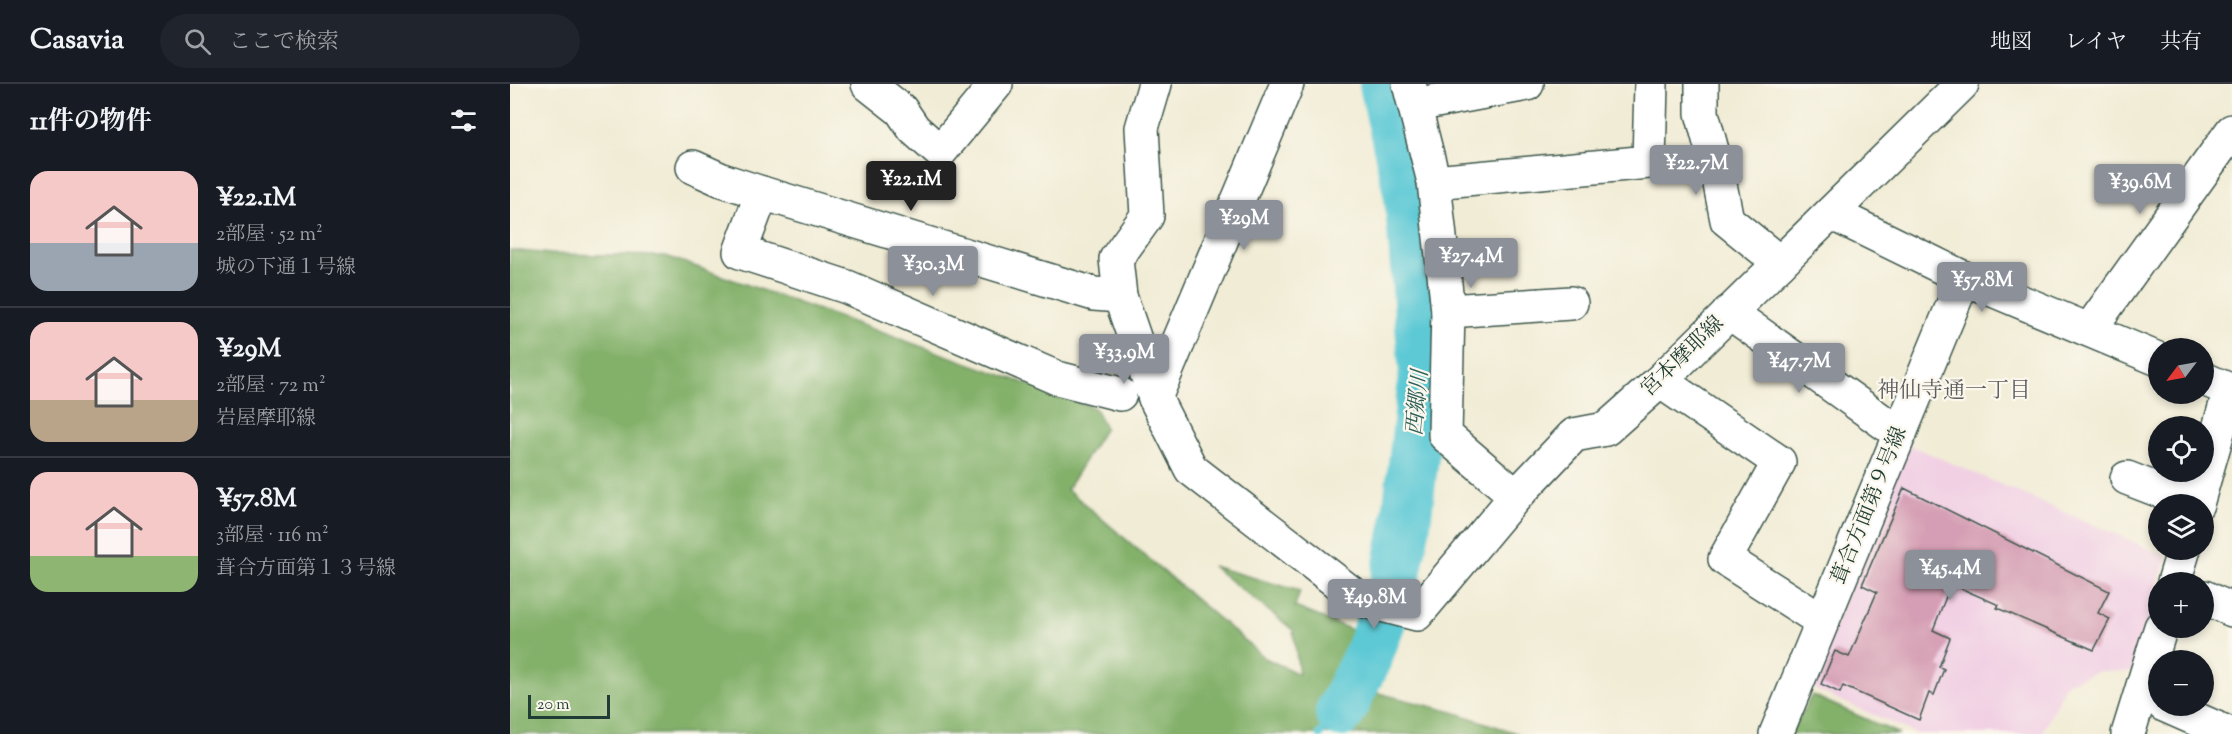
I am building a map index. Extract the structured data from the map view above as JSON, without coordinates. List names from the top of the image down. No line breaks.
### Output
{"streets":{"street":["宮本摩耶線","葺合方面第９号線"]},"districts":["神仙寺通一丁目"],"water":["西郷川"],"scale_bar":"20 m","north":"bottom left","page":{"header":"Casavia","search":"ここで検索","nav":["地図","レイヤ","共有"],"heading":"11件の物件","price":["¥22.7M","¥22.1M","¥39.6M","¥29M","¥27.4M","¥30.3M","¥57.8M","¥33.9M","¥47.7M","¥45.4M","¥49.8M"],"list":[{"name":"¥22.1M","note":"2部屋 · 52 m² · 城の下通１号線"},{"name":"¥29M","note":"2部屋 · 72 m² · 岩屋摩耶線"},{"name":"¥57.8M","note":"3部屋 · 116 m² · 葺合方面第１３号線"}],"map_buttons":["+","−"],"scale":"20 m"}}
